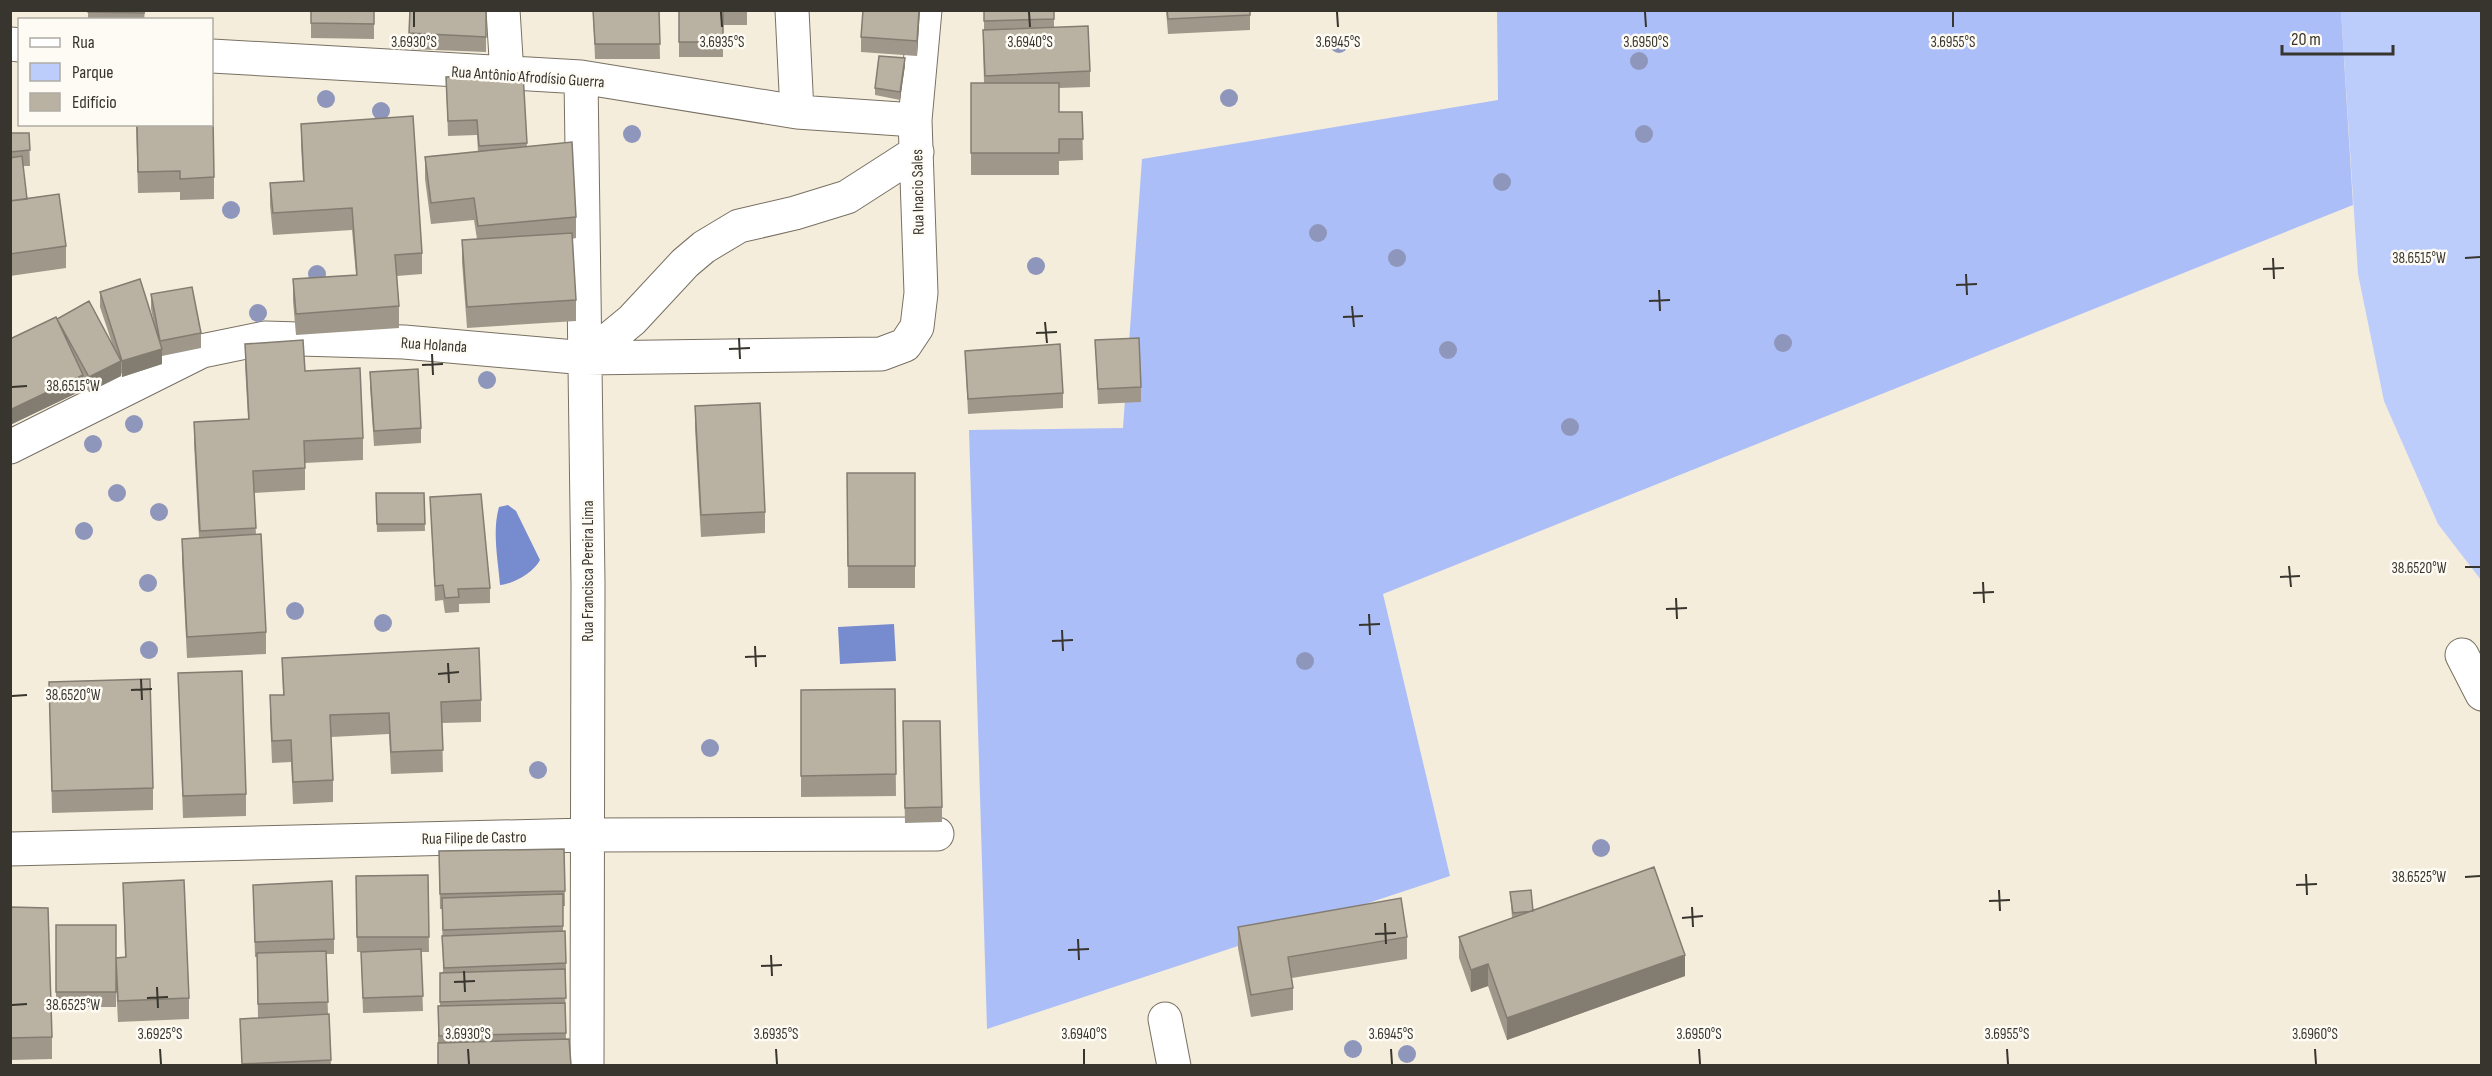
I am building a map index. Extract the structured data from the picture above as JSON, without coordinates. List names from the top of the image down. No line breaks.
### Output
{"streets":{"street":["Rua Antônio Afrodísio Guerra","Rua Inacio Sales","Rua Holanda","Rua Francisca Pereira Lima","Rua Filipe de Castro"]},"crossings":[["Rua Antônio Afrodísio Guerra","Rua Inacio Sales"],["Rua Antônio Afrodísio Guerra","Rua Francisca Pereira Lima"],["Rua Inacio Sales","Rua Holanda"],["Rua Holanda","Rua Francisca Pereira Lima"],["Rua Francisca Pereira Lima","Rua Filipe de Castro"]],"legend":["Rua","Parque","Edifício"],"scale_bar":"20 m","coordinates":["3.6930°S","3.6935°S","3.6940°S","3.6945°S","3.6950°S","3.6955°S","38.6515°W","38.6520°W","38.6525°W","3.6925°S","3.6960°S"]}
